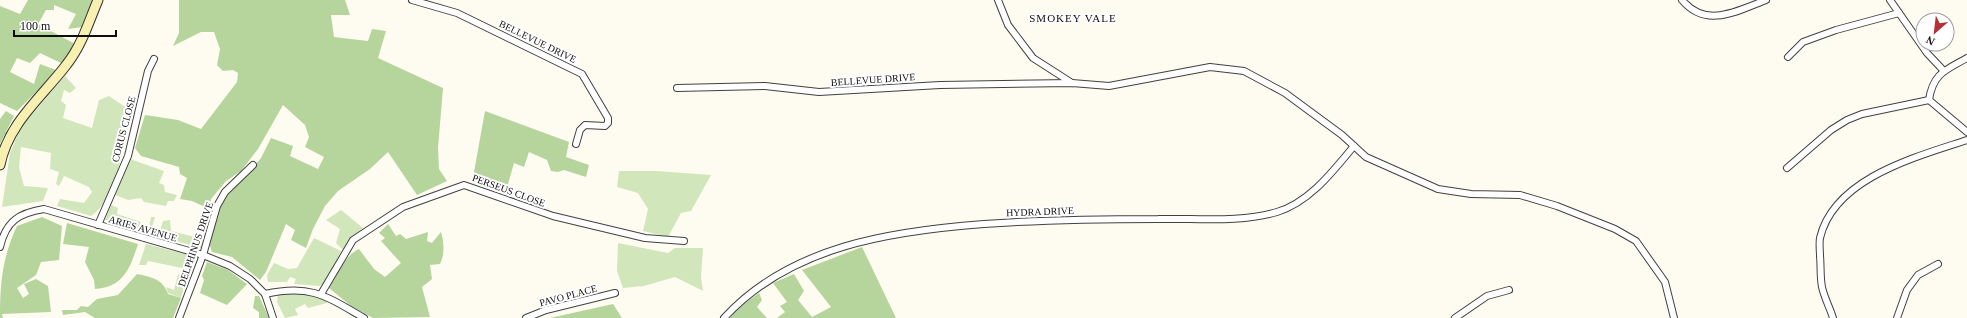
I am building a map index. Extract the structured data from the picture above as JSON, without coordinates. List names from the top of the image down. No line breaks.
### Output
{"streets":{"street":["BELLEVUE DRIVE","CORUS CLOSE","PERSEUS CLOSE","HYDRA DRIVE","ARIES AVENUE","DELPHINUS DRIVE","PAVO PLACE"]},"crossings":[["BELLEVUE DRIVE","HYDRA DRIVE"],["CORUS CLOSE","ARIES AVENUE"],["ARIES AVENUE","DELPHINUS DRIVE"]],"districts":["SMOKEY VALE"],"scale_bar":"100 m","north":"bottom left"}
